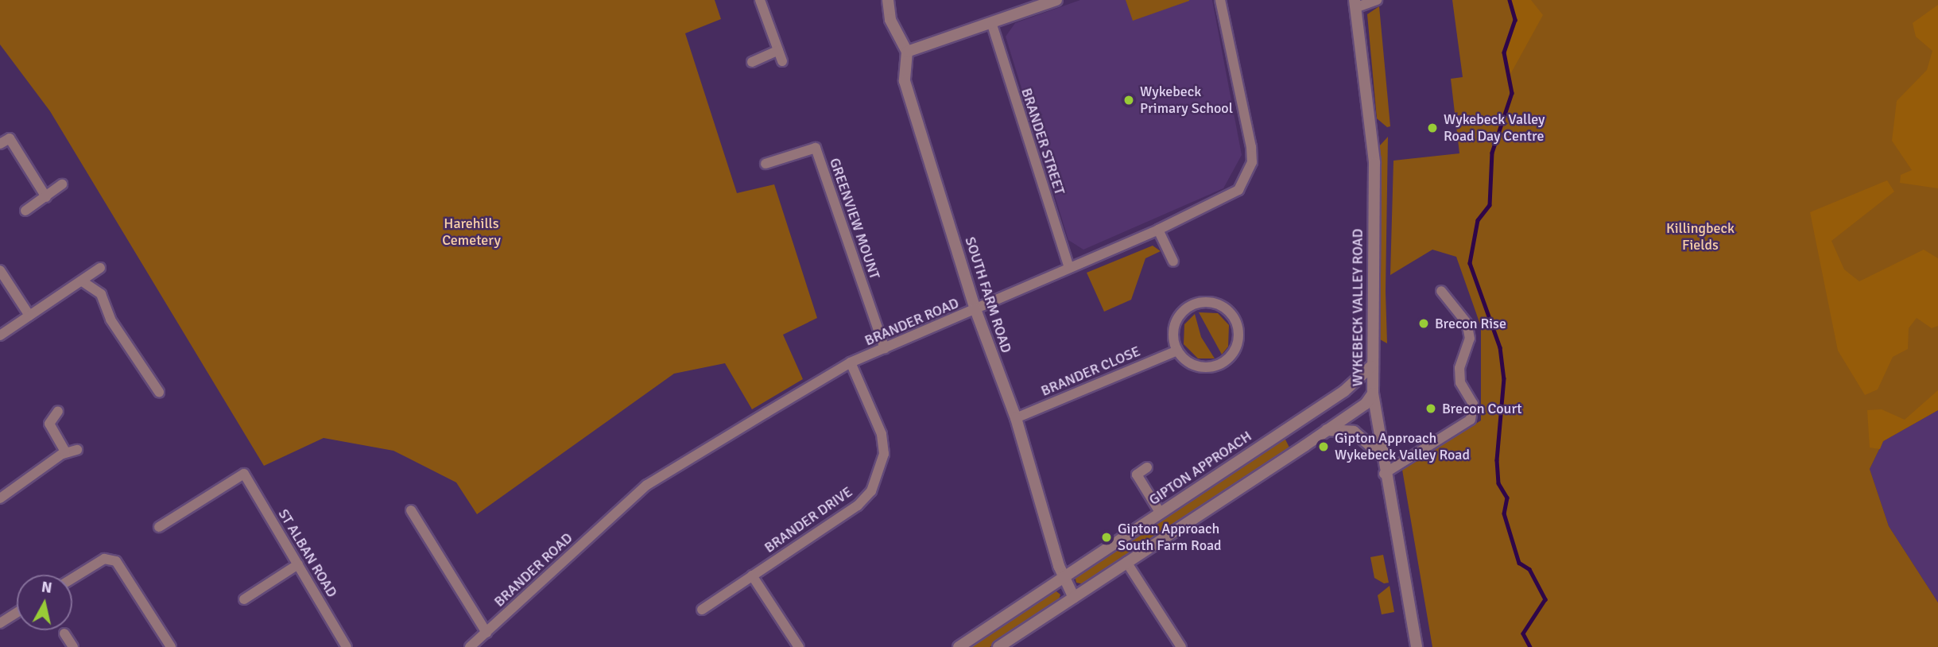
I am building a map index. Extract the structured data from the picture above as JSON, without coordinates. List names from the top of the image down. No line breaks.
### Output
{"streets":{"street":["BRANDER STREET","GREENVIEW MOUNT","SOUTH FARM ROAD","WYKEBECK VALLEY ROAD","BRANDER ROAD","BRANDER CLOSE","GIPTON APPROACH","BRANDER DRIVE","ST ALBAN ROAD"]},"crossings":[["BRANDER STREET","BRANDER ROAD"],["GREENVIEW MOUNT","BRANDER ROAD"],["SOUTH FARM ROAD","BRANDER ROAD"],["SOUTH FARM ROAD","BRANDER CLOSE"],["SOUTH FARM ROAD","GIPTON APPROACH"],["WYKEBECK VALLEY ROAD","GIPTON APPROACH"],["BRANDER ROAD","BRANDER DRIVE"]],"parks":["Harehills Cemetery","Killingbeck Fields"],"places":["Wykebeck Primary School","Wykebeck Valley Road Day Centre","Brecon Rise","Brecon Court","Gipton Approach Wykebeck Valley Road","Gipton Approach South Farm Road"],"north":"top"}
